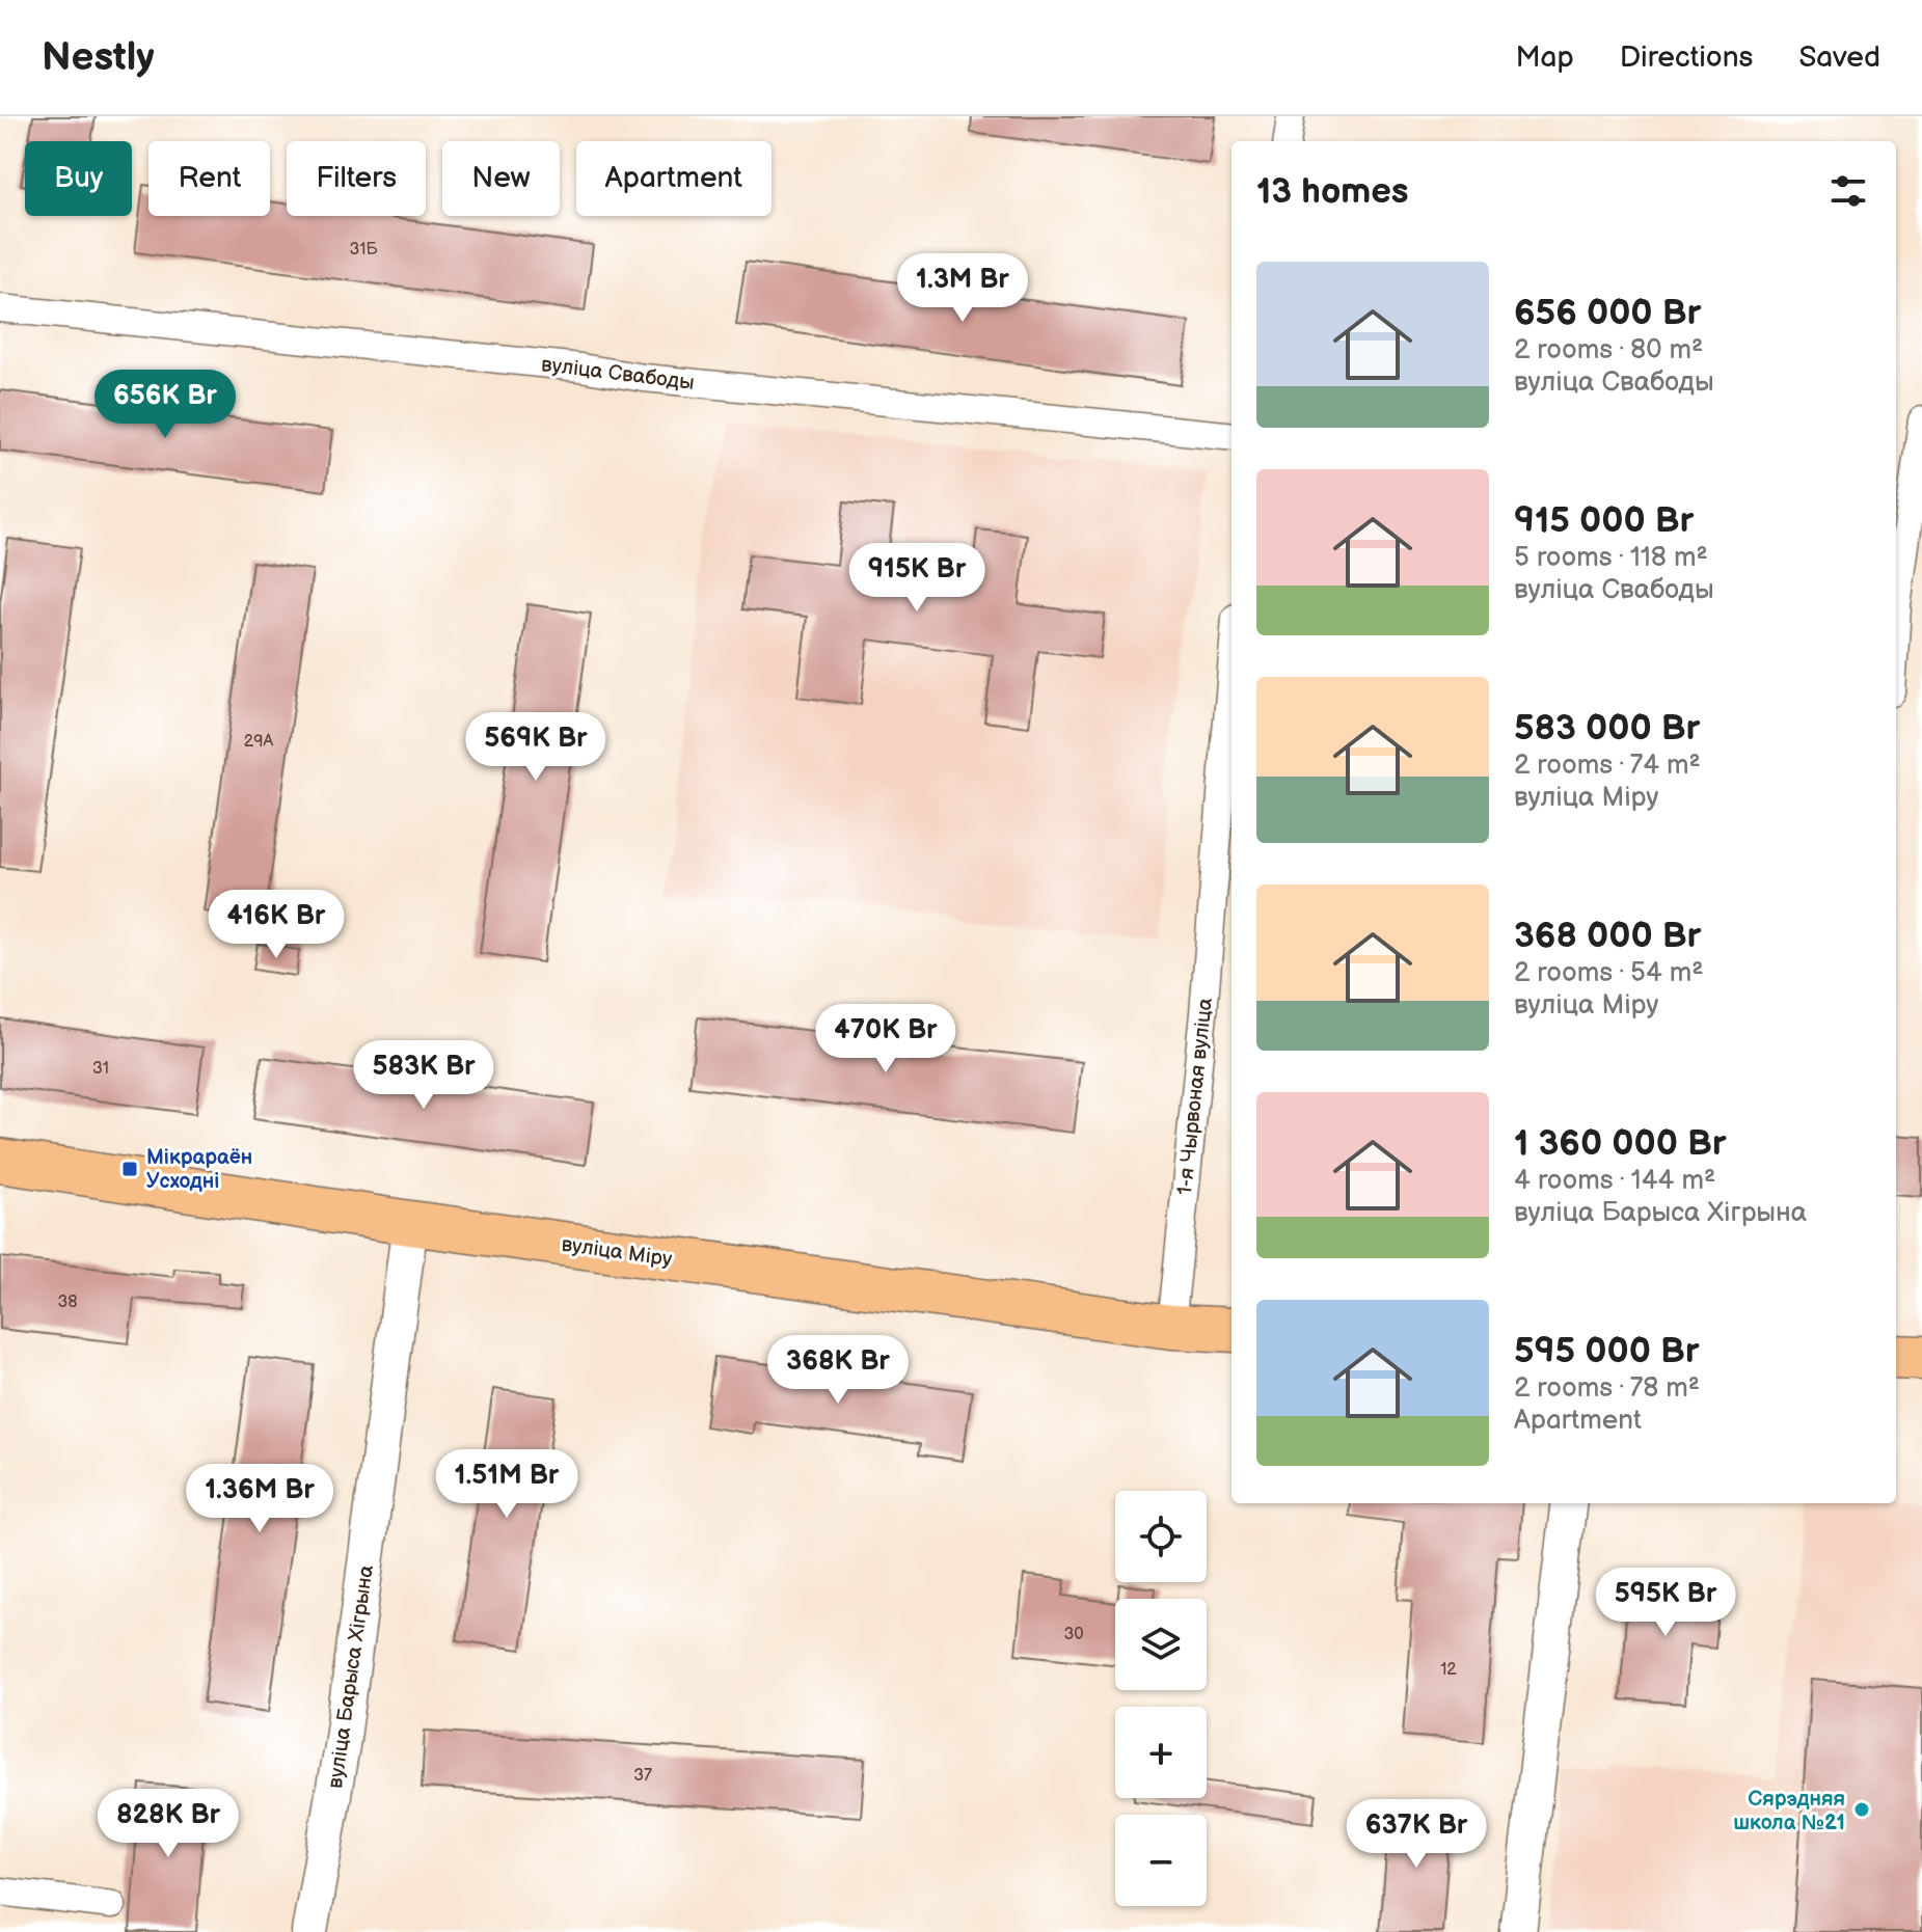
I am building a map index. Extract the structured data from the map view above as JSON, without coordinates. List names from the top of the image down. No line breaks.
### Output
{"streets":{"main road":["вуліца Міру"],"street":["вуліца Свабоды","1-я Чырвоная вуліца","вуліца Барыса Хігрына"]},"crossings":[["1-я Чырвоная вуліца","вуліца Міру"],["вуліца Міру","вуліца Барыса Хігрына"]],"places":{"transit":["Мікрараён Усходні"],"other":["Сярэдняя школа №21"]},"house_numbers":["31Б","29А","31","38","30","12","37"],"page":{"header":"Nestly","nav":["Map","Directions","Saved"],"chip":["Buy","Rent","Filters","New","Apartment"],"heading":"13 homes","list":[{"name":"656 000 Br","note":"2 rooms · 80 m² · вуліца Свабоды"},{"name":"915 000 Br","note":"5 rooms · 118 m² · вуліца Свабоды"},{"name":"583 000 Br","note":"2 rooms · 74 m² · вуліца Міру"},{"name":"368 000 Br","note":"2 rooms · 54 m² · вуліца Міру"},{"name":"1 360 000 Br","note":"4 rooms · 144 m² · вуліца Барыса Хігрына"},{"name":"595 000 Br","note":"2 rooms · 78 m² · Apartment"}],"price":["1.3M Br","656K Br","915K Br","569K Br","416K Br","470K Br","583K Br","368K Br","1.51M Br","1.36M Br","595K Br","828K Br","637K Br"],"map_buttons":["+","−"]}}
